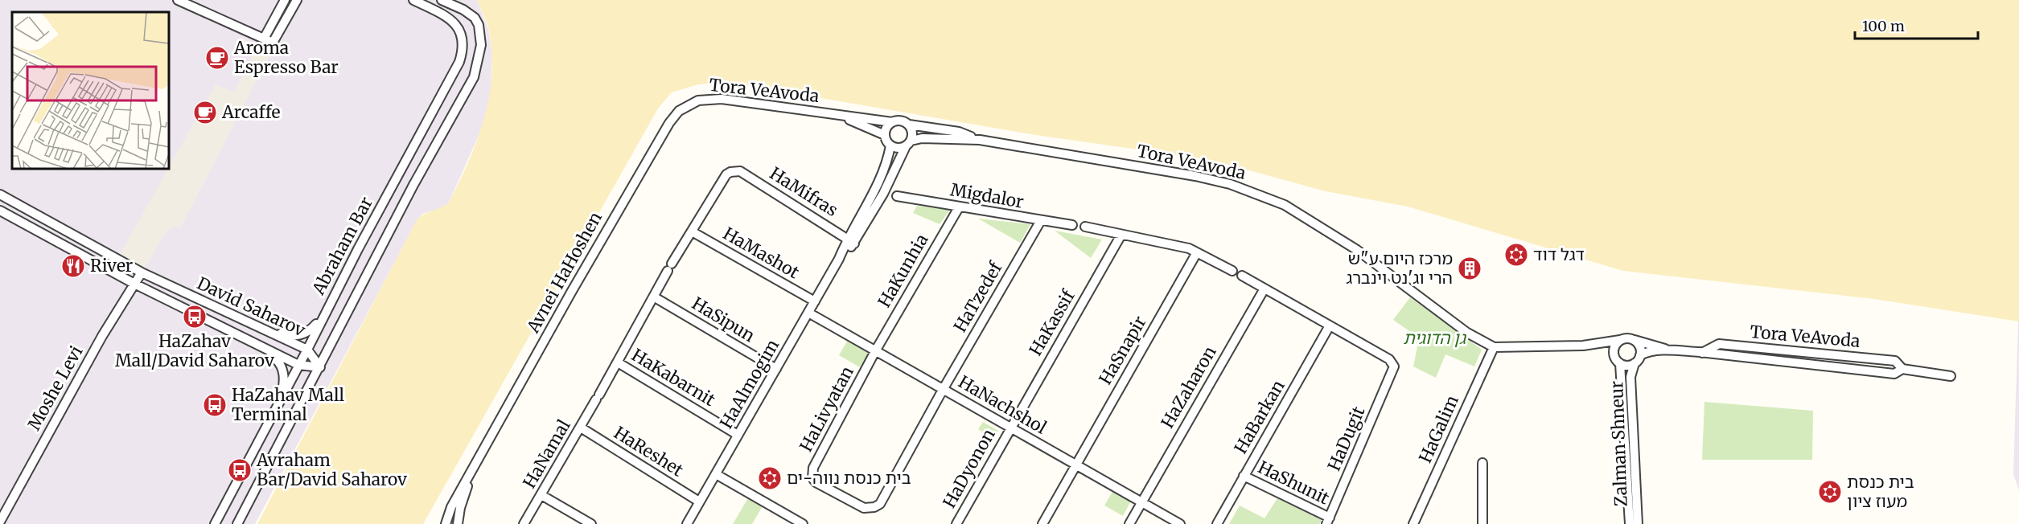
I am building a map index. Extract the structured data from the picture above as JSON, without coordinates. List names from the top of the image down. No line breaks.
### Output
{"streets":{"street":["Tora VeAvoda","HaMifras","Migdalor","Abraham Bar","HaMashot","HaKunhia","Avnei HaHoshen","HaTzedef","David Saharov","HaSipun","HaKassif","HaSnapir","HaKabarnit","HaAlmogim","HaZaharon","Moshe Levi","HaNachshol","HaLivyatan","HaBarkan","HaGalim","HaDugit","Zalman Shneur","HaReshet","HaNamal","HaDyonon","HaShunit"]},"crossings":[["Tora VeAvoda","Avnei HaHoshen"],["Tora VeAvoda","HaAlmogim"],["Tora VeAvoda","HaGalim"],["Tora VeAvoda","Zalman Shneur"],["HaMifras","HaAlmogim"],["HaMifras","HaNamal"],["Migdalor","HaKunhia"],["Migdalor","HaTzedef"],["Abraham Bar","David Saharov"],["HaMashot","HaAlmogim"],["HaMashot","HaNamal"],["HaKunhia","HaNachshol"],["HaKunhia","HaLivyatan"],["HaTzedef","HaNachshol"],["HaTzedef","HaLivyatan"],["David Saharov","Moshe Levi"],["HaSipun","HaAlmogim"],["HaSipun","HaNamal"],["HaKassif","HaNachshol"],["HaKassif","HaDyonon"],["HaSnapir","HaNachshol"],["HaKabarnit","HaAlmogim"],["HaKabarnit","HaNamal"],["HaAlmogim","HaNachshol"],["HaAlmogim","HaReshet"],["HaZaharon","HaNachshol"],["HaNachshol","HaLivyatan"],["HaNachshol","HaDyonon"],["HaBarkan","HaDugit"],["HaBarkan","HaShunit"],["HaDugit","HaShunit"],["HaReshet","HaNamal"]],"parks":["גן הדוגית"],"places":{"cafe":["Aroma Espresso Bar","Arcaffe"],"synagogue":["דגל דוד","בית כנסת נווה-ים","בית כנסת מעוז ציון"],"restaurant":["River"],"building":["מרכז היום ע\"ש הרי וג'נט וינברג"],"bus stop":["HaZahav Mall/David Saharov","HaZahav Mall Terminal","Avraham Bar/David Saharov"]},"scale_bar":"100 m"}
